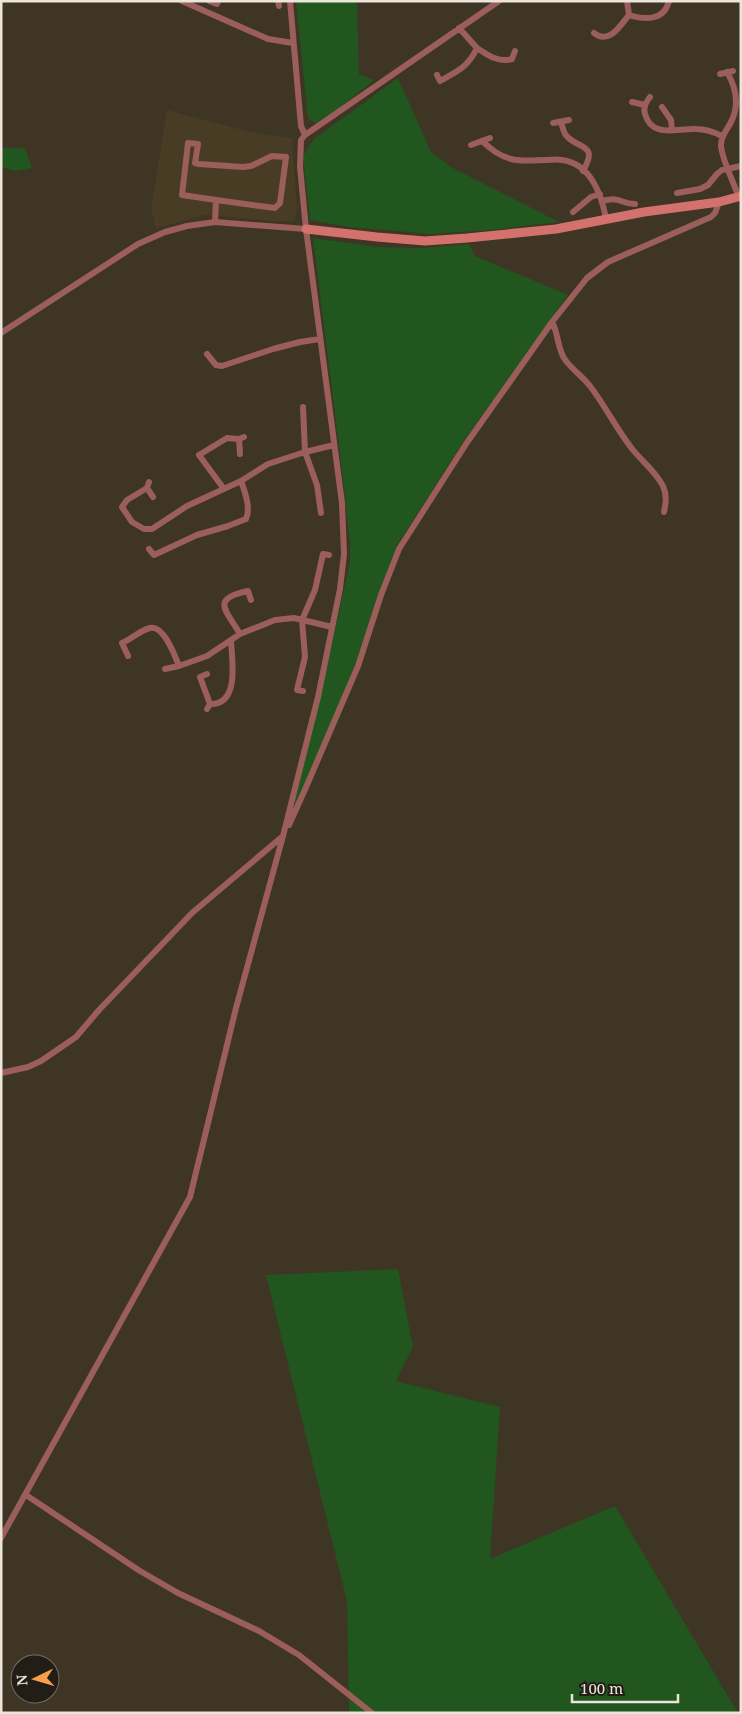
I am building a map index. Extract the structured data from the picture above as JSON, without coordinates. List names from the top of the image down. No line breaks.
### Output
{"scale_bar":"100 m","north":"left"}
